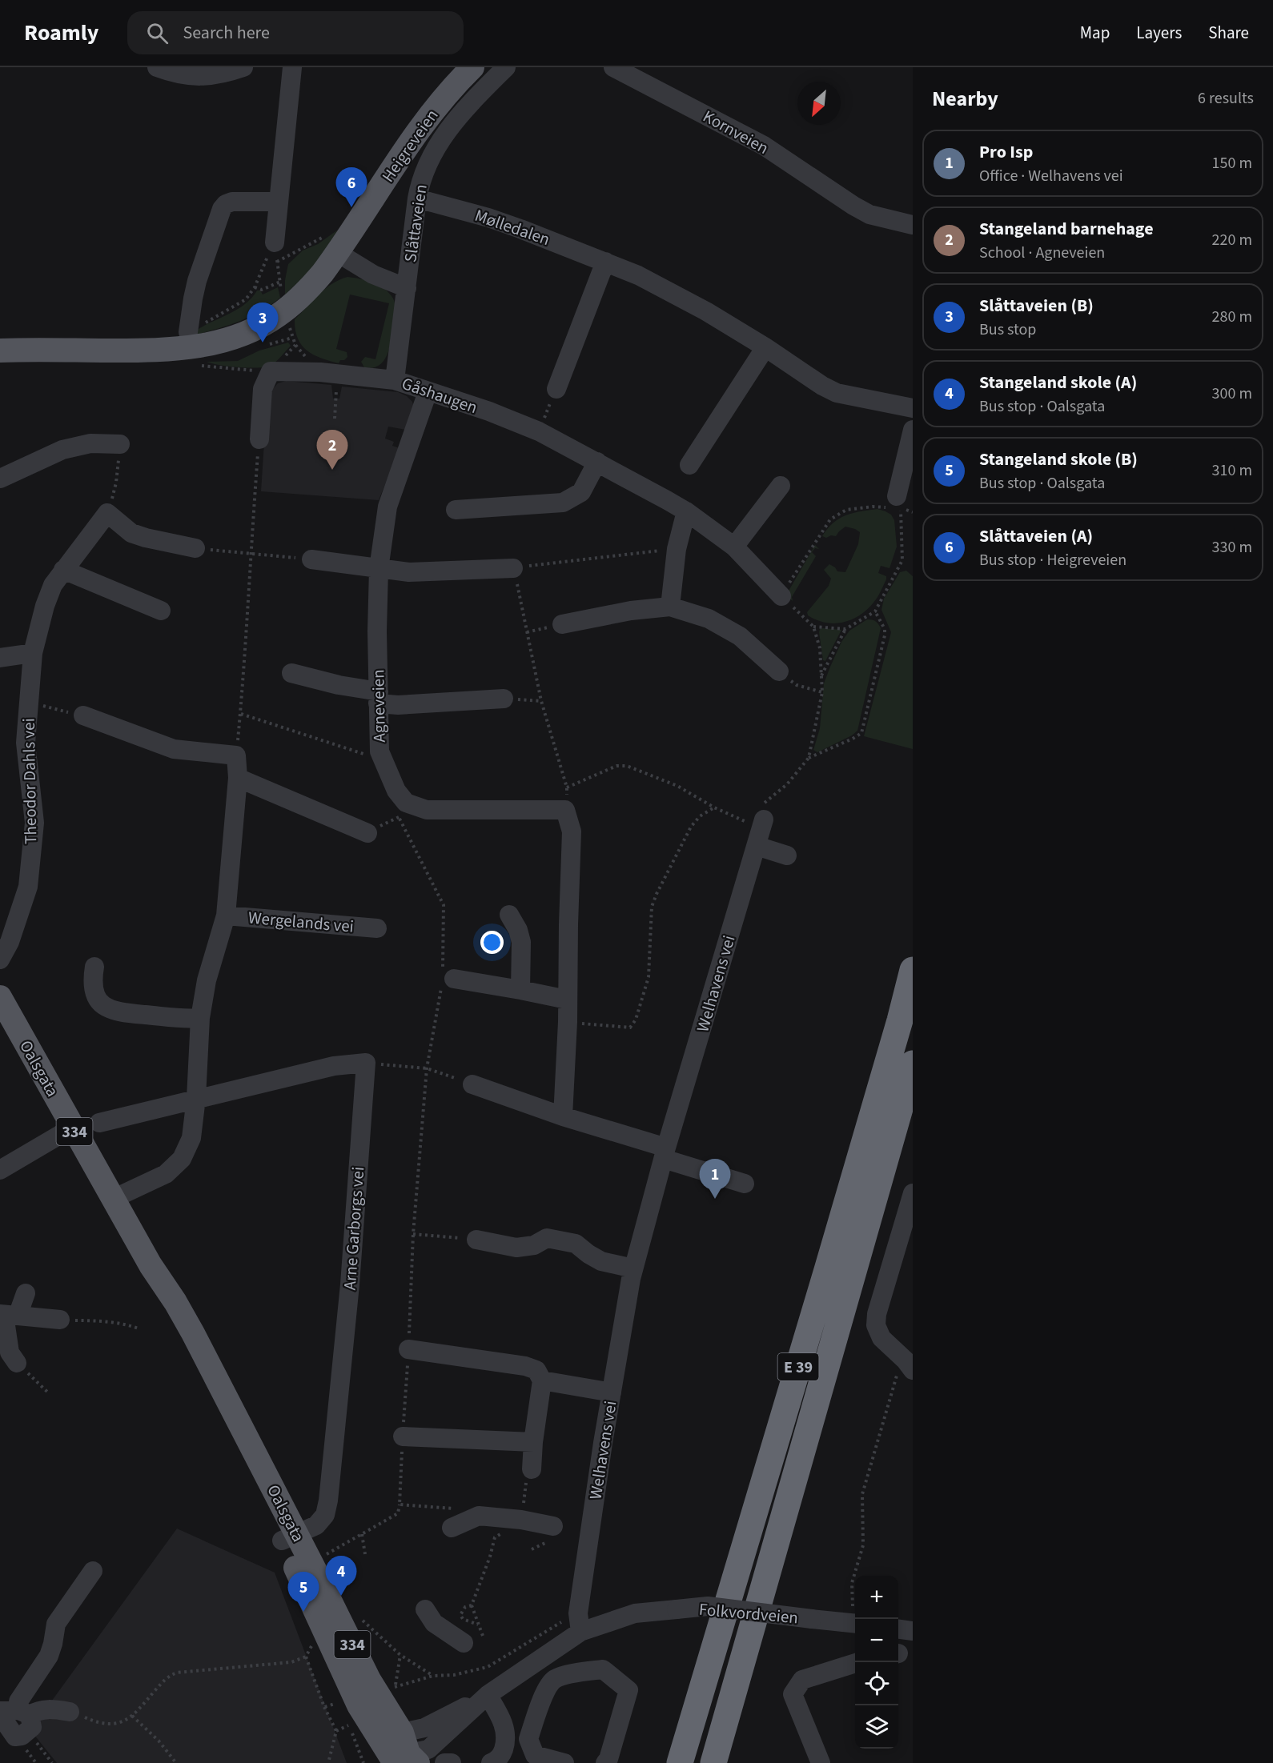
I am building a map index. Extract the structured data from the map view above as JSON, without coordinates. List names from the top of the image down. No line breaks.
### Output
{"streets":{"highway":["E 39"],"main road":["Heigreveien","Oalsgata","334"],"street":["Kornveien","Slåttaveien","Mølledalen","Gåshaugen","Agneveien","Theodor Dahls vei","Wergelands vei","Welhavens vei","Arne Garborgs vei","Folkvordveien"]},"crossings":[["Slåttaveien","Mølledalen"],["Slåttaveien","Gåshaugen"],["Gåshaugen","Agneveien"],["Wergelands vei","Oalsgata"],["Welhavens vei","Folkvordveien"],["Oalsgata","Arne Garborgs vei"],["Oalsgata","Folkvordveien"]],"north":"bottom left","page":{"header":"Roamly","search":"Search here","nav":["Map","Layers","Share"],"heading":["Nearby","6 results"],"list":[{"mark":"1","name":"Pro Isp","note":"Office · Welhavens vei","value":"150 m"},{"mark":"2","name":"Stangeland barnehage","note":"School · Agneveien","value":"220 m"},{"mark":"3","name":"Slåttaveien (B)","note":"Bus stop","value":"280 m"},{"mark":"4","name":"Stangeland skole (A)","note":"Bus stop · Oalsgata","value":"300 m"},{"mark":"5","name":"Stangeland skole (B)","note":"Bus stop · Oalsgata","value":"310 m"},{"mark":"6","name":"Slåttaveien (A)","note":"Bus stop · Heigreveien","value":"330 m"}],"pins":["6","3","2","1","4","5"],"map_buttons":["+","−"]}}
